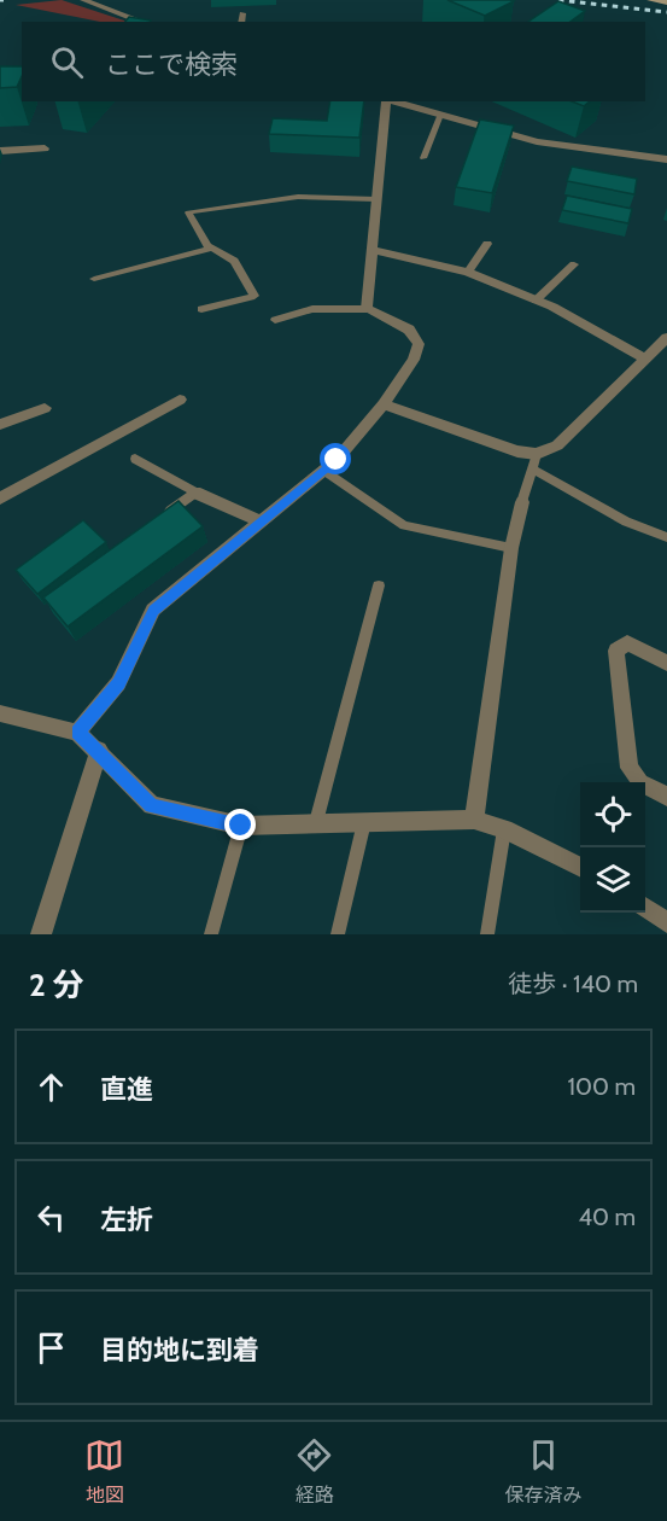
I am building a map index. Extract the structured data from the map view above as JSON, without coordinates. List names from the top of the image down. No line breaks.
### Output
{"page":{"search":"ここで検索","heading":["2 分","徒歩 · 140 m"],"list":[["直進","100 m"],["左折","40 m"],"目的地に到着"],"nav":["地図","経路","保存済み"]}}
